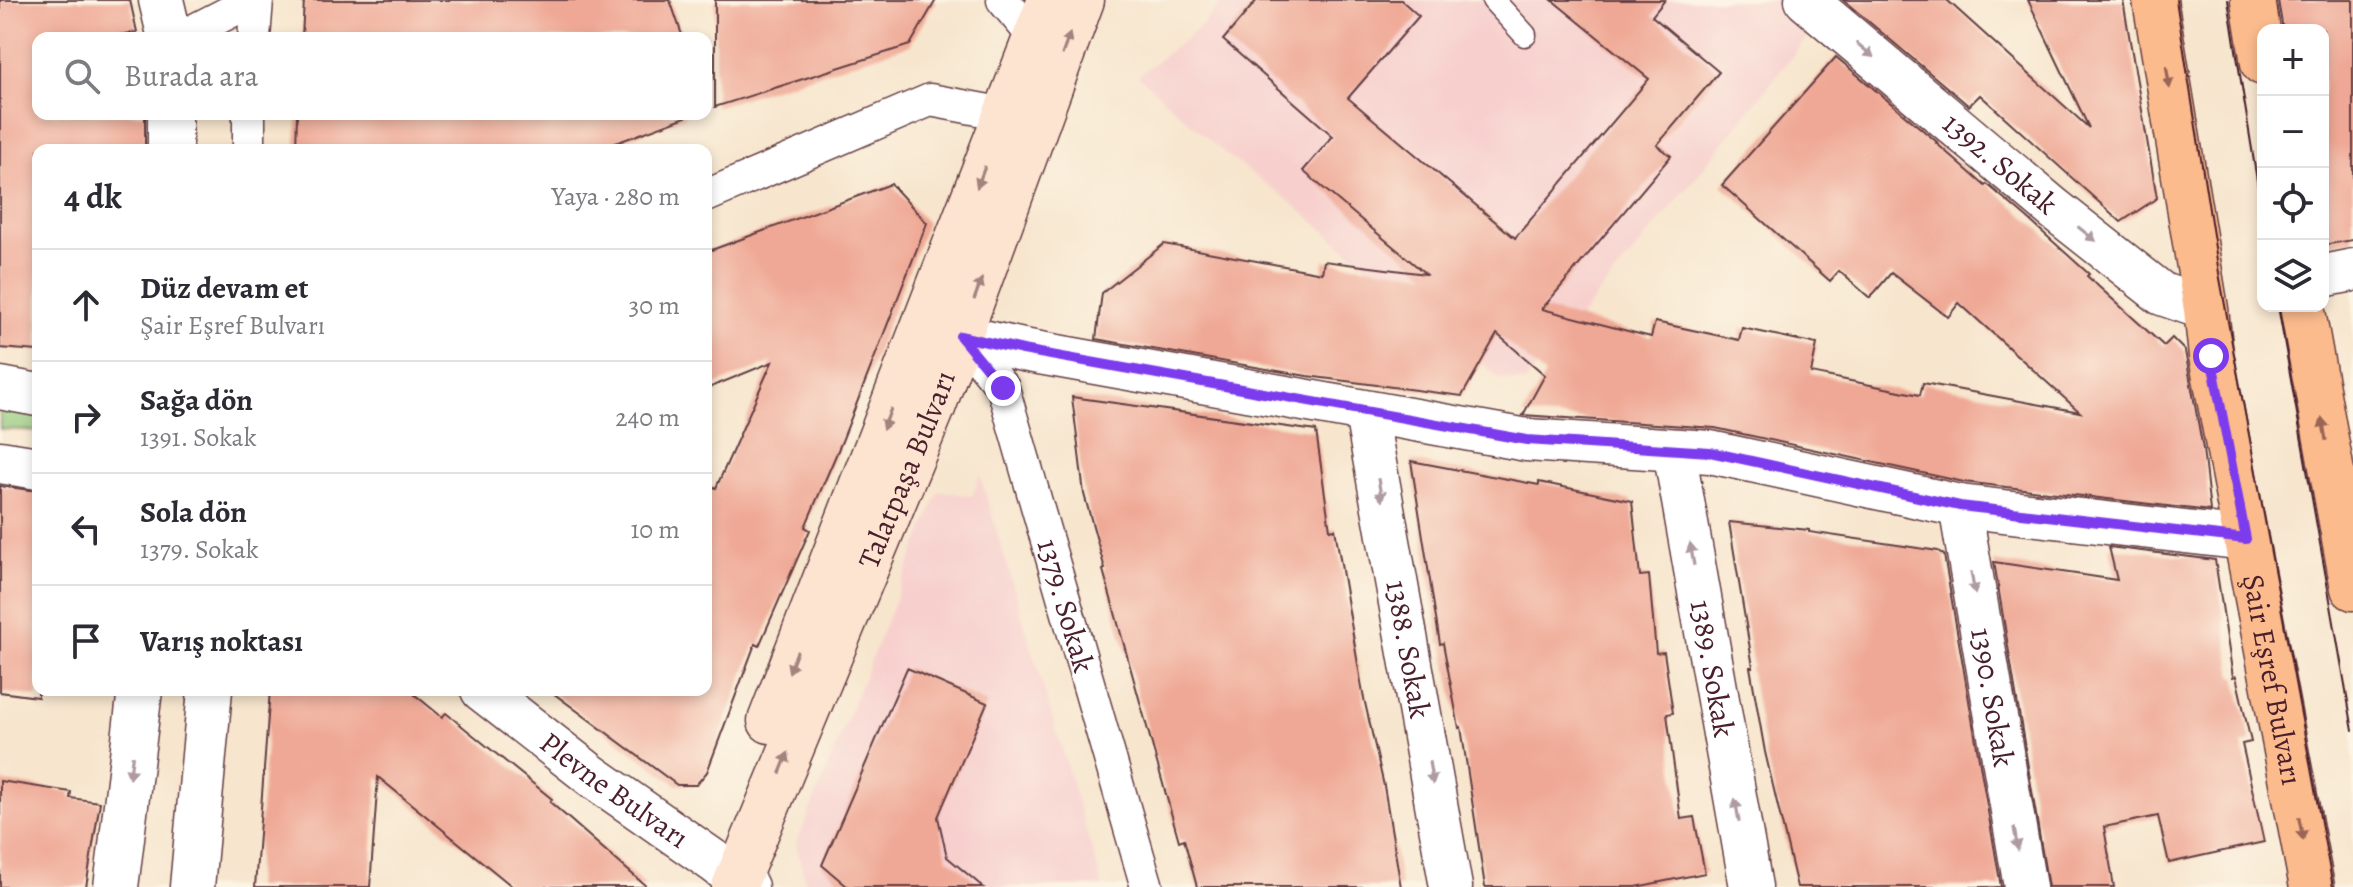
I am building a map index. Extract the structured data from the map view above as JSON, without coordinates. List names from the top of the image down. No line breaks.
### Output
{"streets":{"main road":["Talatpaşa Bulvarı","Şair Eşref Bulvarı"],"street":["1392. Sokak","1379. Sokak","1388. Sokak","1389. Sokak","1390. Sokak","Plevne Bulvarı"]},"crossings":[["1392. Sokak","Şair Eşref Bulvarı"],["Talatpaşa Bulvarı","1379. Sokak"],["Talatpaşa Bulvarı","Plevne Bulvarı"]],"one_way":["1392. Sokak","1388. Sokak","1389. Sokak","Şair Eşref Bulvarı","1390. Sokak"],"page":{"map_buttons":["+","−"],"search":"Burada ara","heading":["4 dk","Yaya · 280 m"],"list":[["Düz devam et","Şair Eşref Bulvarı","30 m"],["Sağa dön","1391. Sokak","240 m"],["Sola dön","1379. Sokak","10 m"],"Varış noktası"]}}
